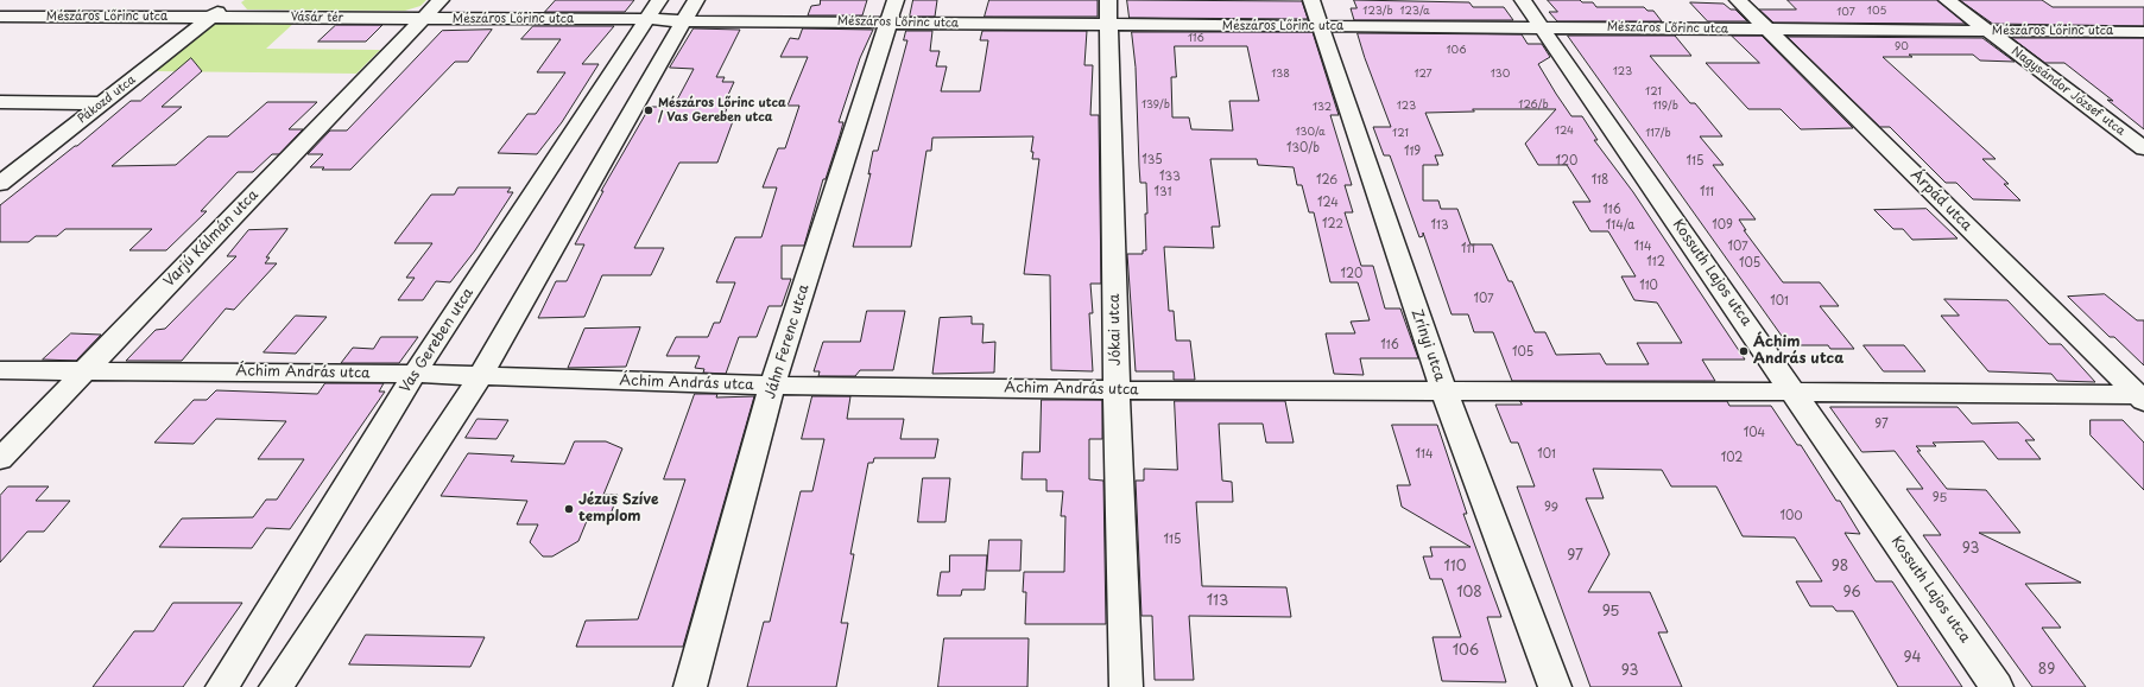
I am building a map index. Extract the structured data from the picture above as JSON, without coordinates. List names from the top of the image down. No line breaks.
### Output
{"streets":{"street":["Mészáros Lőrinc utca","Vásár tér","Nagysándor József utca","Pákozd utca","Árpád utca","Varjú Kálmán utca","Kossuth Lajos utca","Jókai utca","Vas Gereben utca","Jáhn Ferenc utca","Zrínyi utca","Áchim András utca"]},"crossings":[["Mészáros Lőrinc utca","Vásár tér"],["Mészáros Lőrinc utca","Nagysándor József utca"],["Mészáros Lőrinc utca","Pákozd utca"],["Mészáros Lőrinc utca","Árpád utca"],["Mészáros Lőrinc utca","Varjú Kálmán utca"],["Mészáros Lőrinc utca","Kossuth Lajos utca"],["Mészáros Lőrinc utca","Jókai utca"],["Mészáros Lőrinc utca","Vas Gereben utca"],["Mészáros Lőrinc utca","Jáhn Ferenc utca"],["Mészáros Lőrinc utca","Zrínyi utca"],["Vásár tér","Pákozd utca"],["Vásár tér","Varjú Kálmán utca"],["Árpád utca","Áchim András utca"],["Varjú Kálmán utca","Áchim András utca"],["Kossuth Lajos utca","Áchim András utca"],["Jókai utca","Áchim András utca"],["Vas Gereben utca","Áchim András utca"],["Jáhn Ferenc utca","Áchim András utca"],["Zrínyi utca","Áchim András utca"]],"places":["Mészáros Lőrinc utca / Vas Gereben utca","Áchim András utca","Jézus Szíve templom"],"house_numbers":["123/b","123/a","105","107","116","90","106","123","138","127","130","121","139/b","126/b","123","119/b","132","124","130/a","121","117/b","130/b","119","135","120","115","133","126","118","131","111","124","116","122","113","114/a","109","114","107","111","112","105","120","110","107","101","116","105","97","104","114","101","102","95","99","100","115","93","97","110","98","108","96","113","95","106","94","89","93"]}
